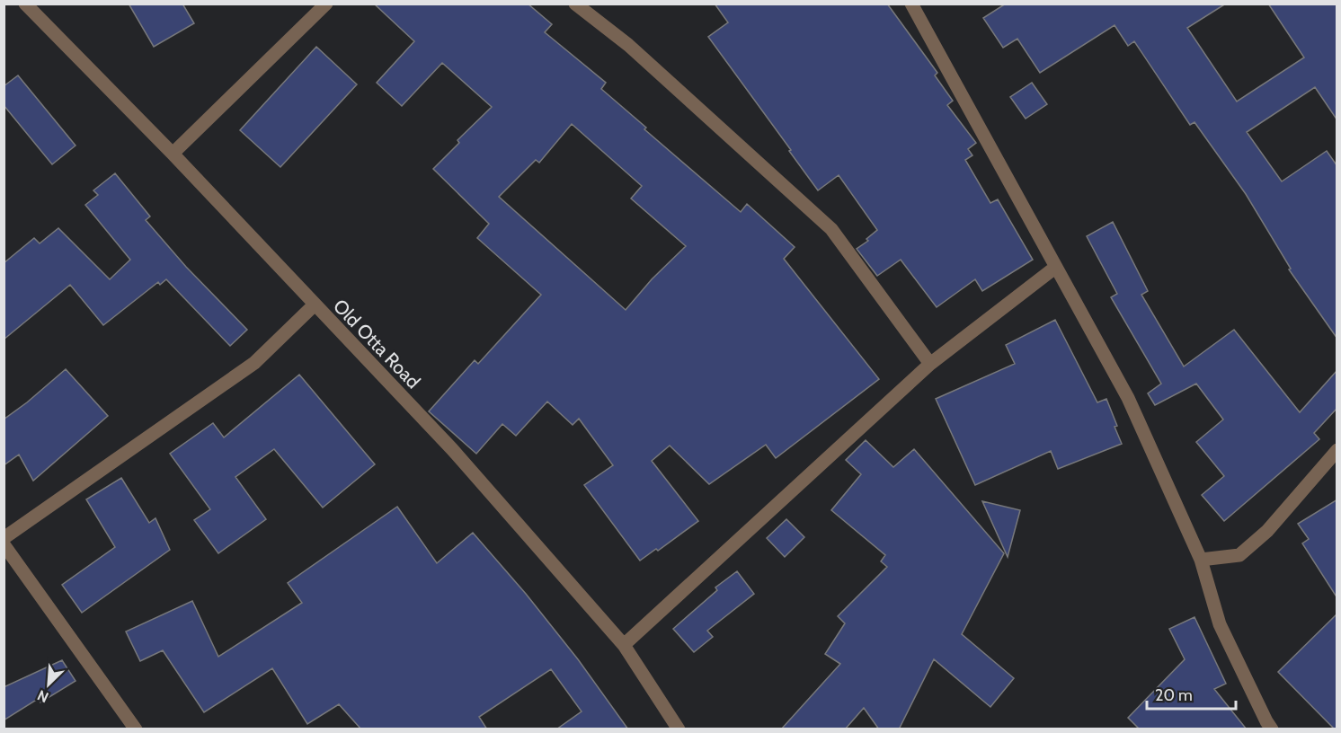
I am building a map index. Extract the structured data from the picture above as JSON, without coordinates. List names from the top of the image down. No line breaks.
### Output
{"streets":{"street":["Old Otta Road"]},"scale_bar":"20 m","north":"bottom left"}
